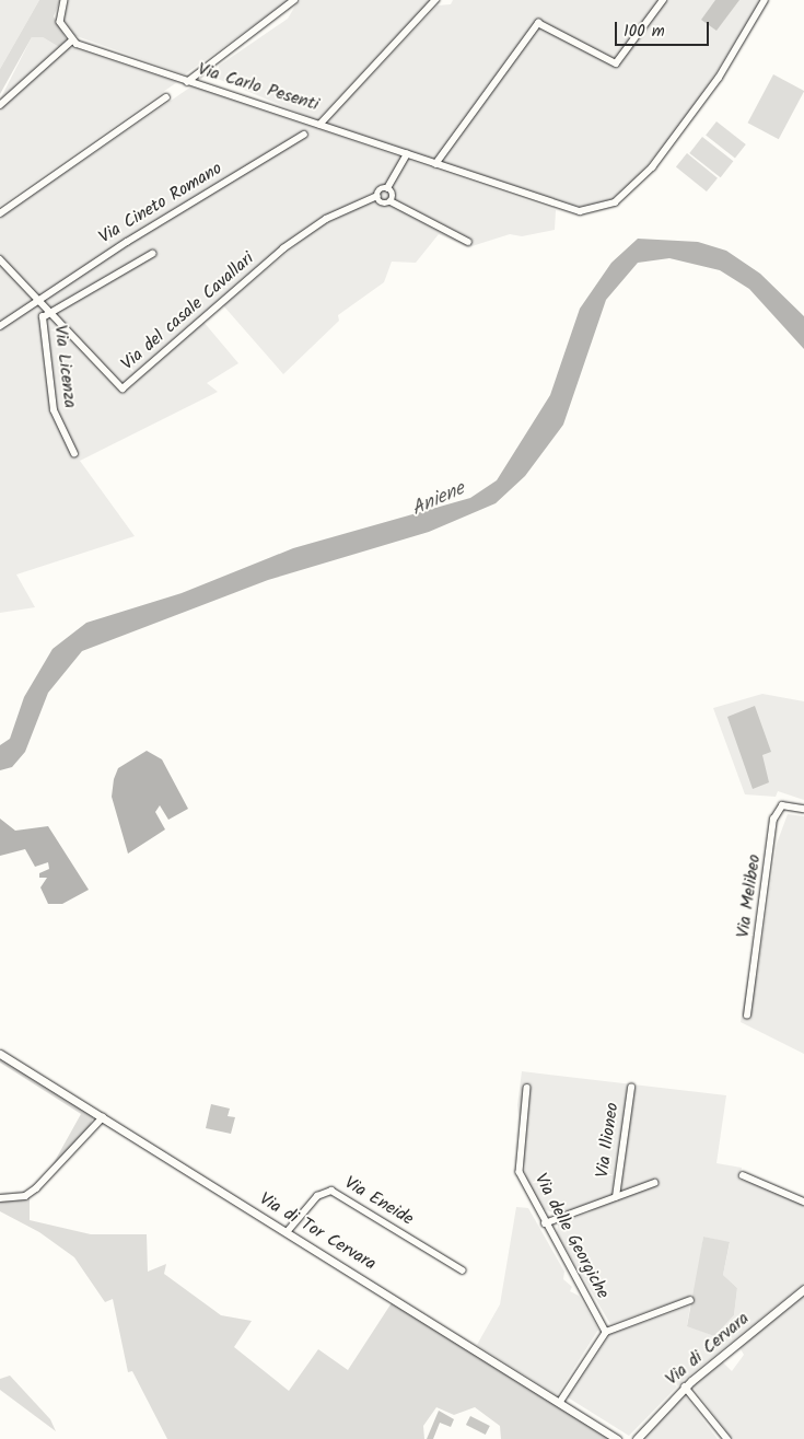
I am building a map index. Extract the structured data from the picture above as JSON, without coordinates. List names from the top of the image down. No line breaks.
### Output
{"streets":{"street":["Via Carlo Pesenti","Via Cineto Romano","Via del casale Cavallari","Via Licenza","Via Melibeo","Via Ilioneo","Via Eneide","Via di Tor Cervara","Via delle Georgiche","Via di Cervara"]},"crossings":[["Via Cineto Romano","Via del casale Cavallari"],["Via del casale Cavallari","Via Licenza"],["Via Eneide","Via di Tor Cervara"]],"water":["Aniene"],"scale_bar":"100 m"}
